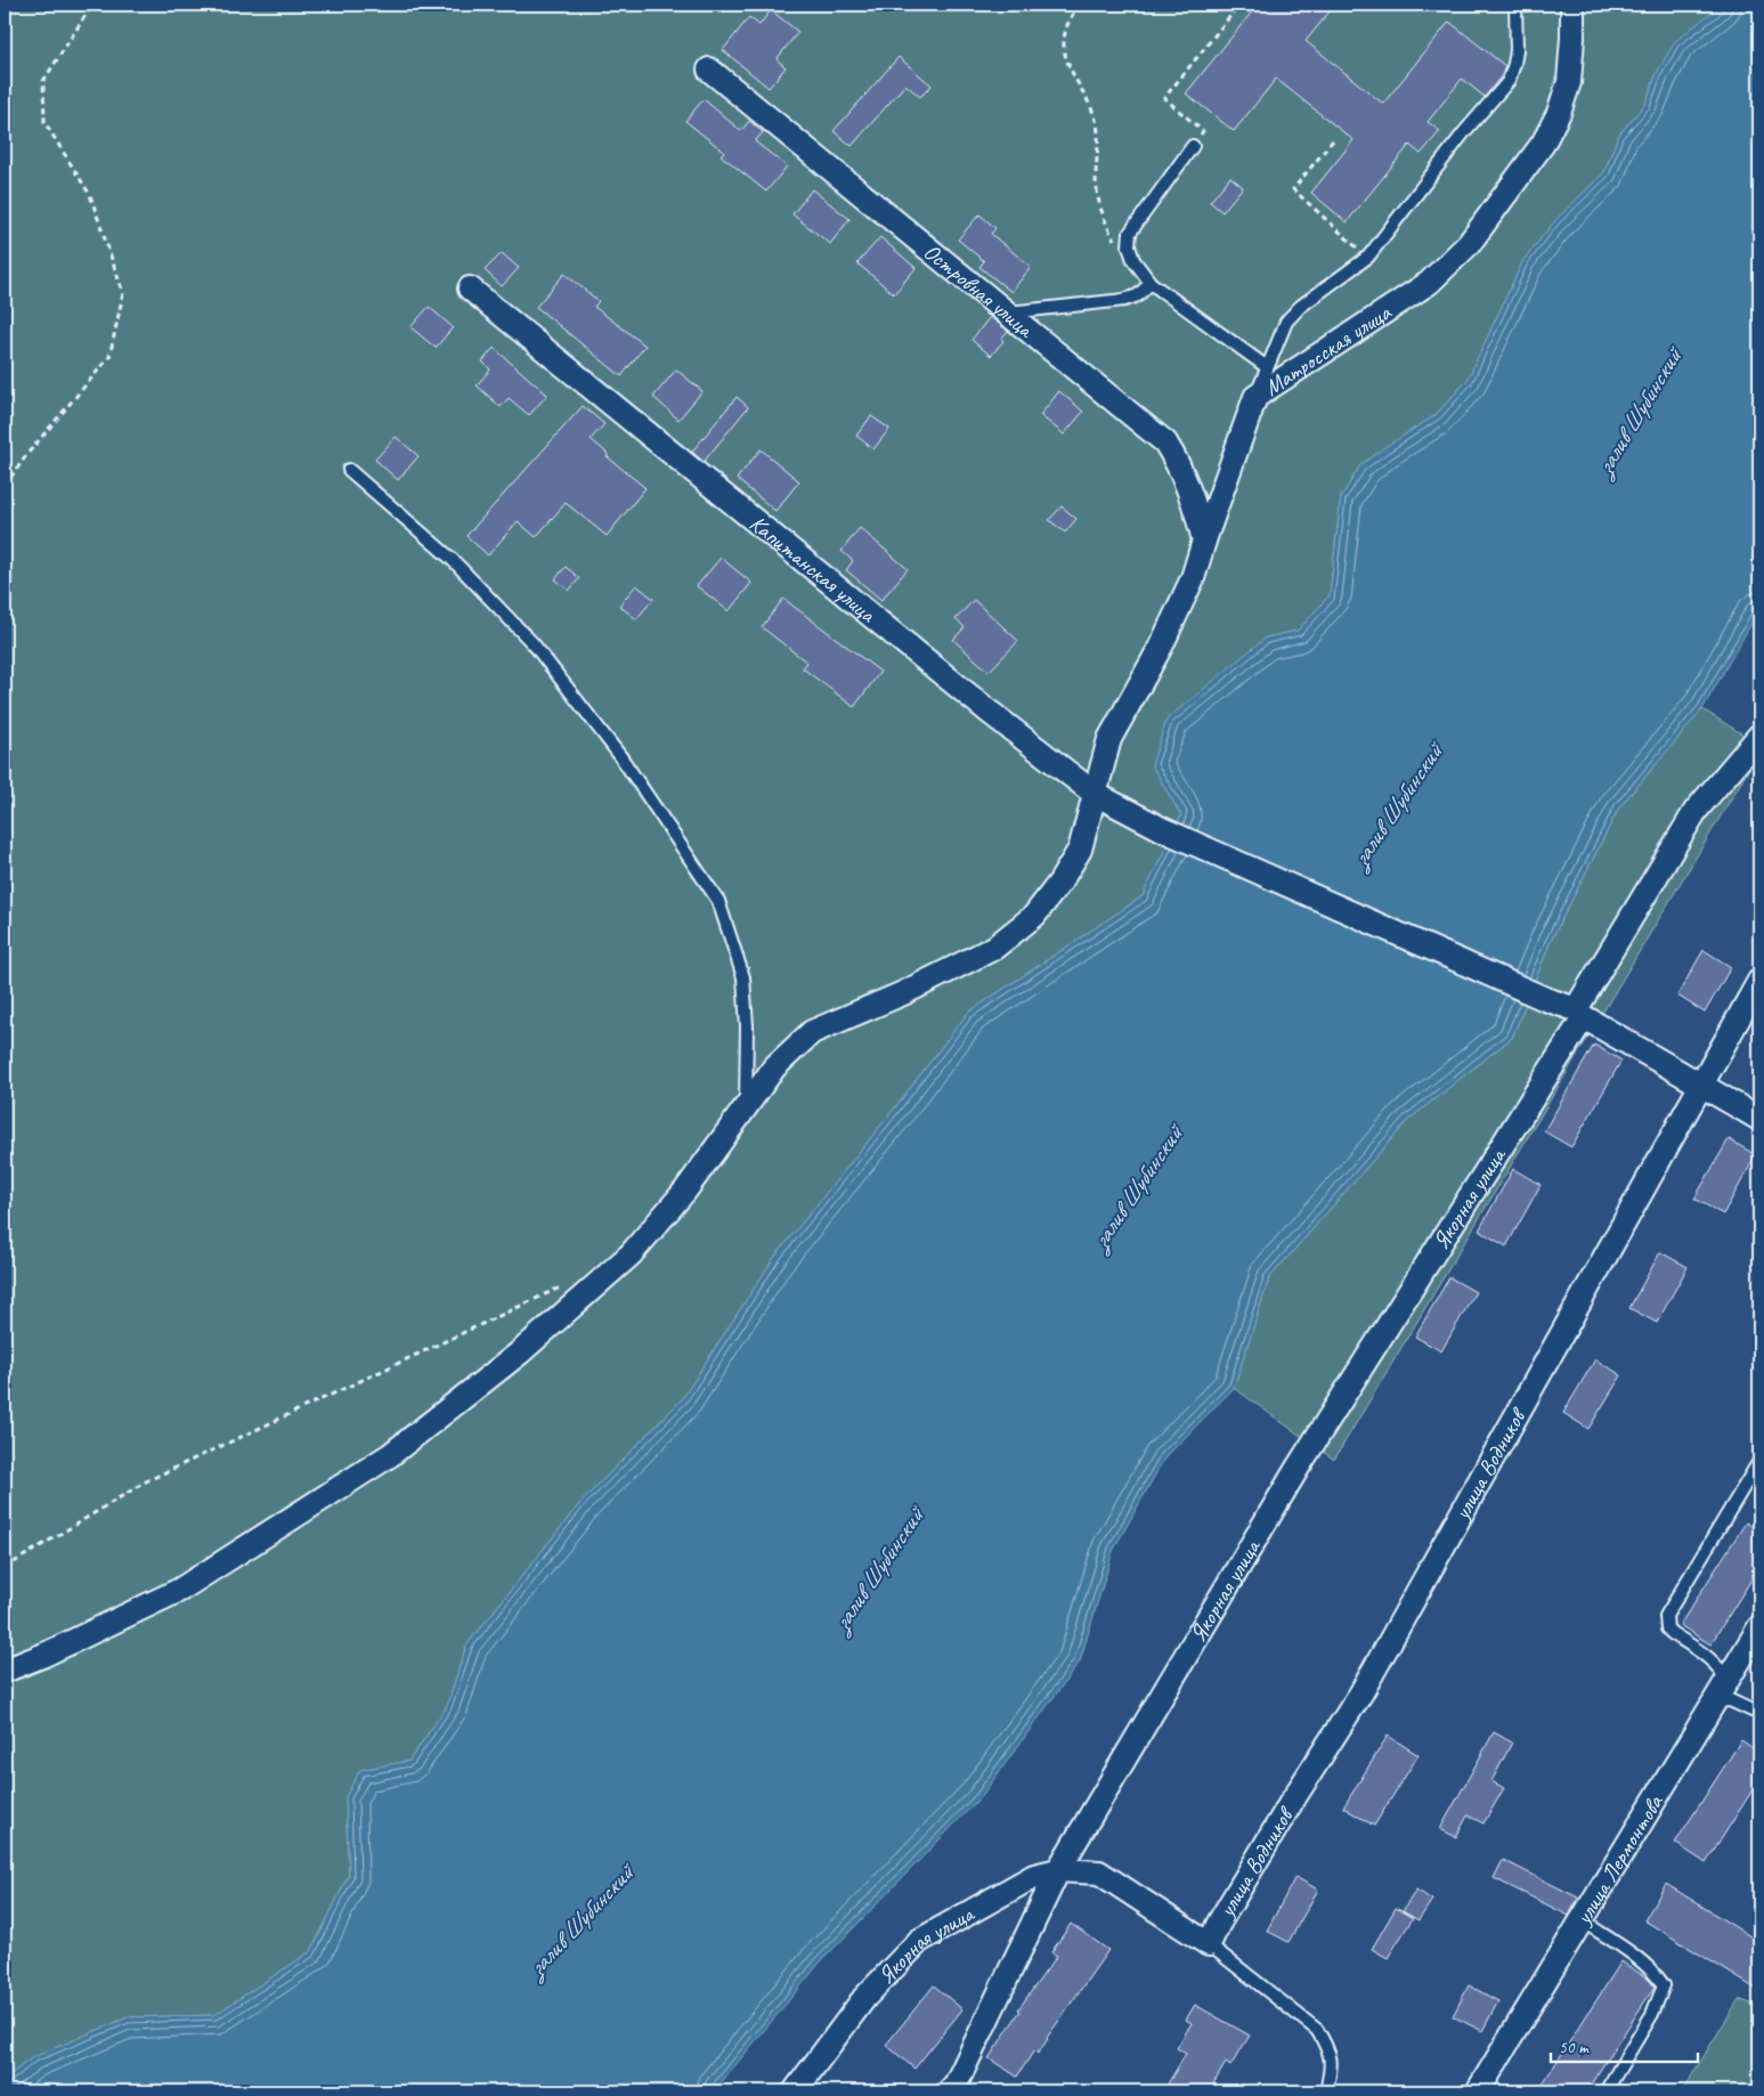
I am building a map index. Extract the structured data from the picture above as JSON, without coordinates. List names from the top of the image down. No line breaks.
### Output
{"streets":{"street":["Островная улица","Матросская улица","Капитанская улица","Якорная улица","улица Водников","улица Лермонтова"]},"crossings":[["Островная улица","Матросская улица"],["Матросская улица","Капитанская улица"],["Капитанская улица","Якорная улица"],["Капитанская улица","улица Водников"]],"water":["залив Шубинский"],"scale_bar":"50 m"}
